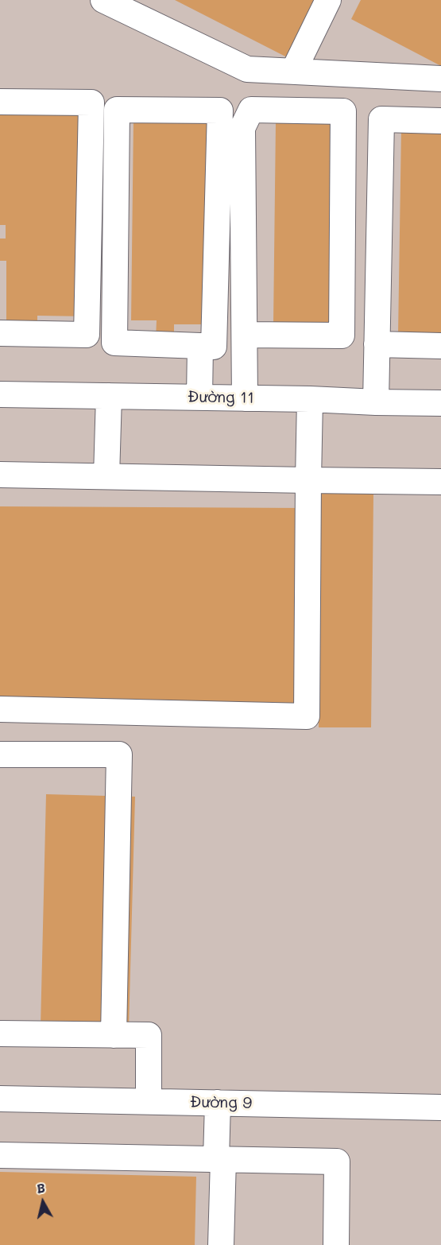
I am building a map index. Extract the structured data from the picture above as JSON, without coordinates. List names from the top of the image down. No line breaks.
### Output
{"streets":{"street":["Đường 11","Đường 9"]},"north":"top"}
